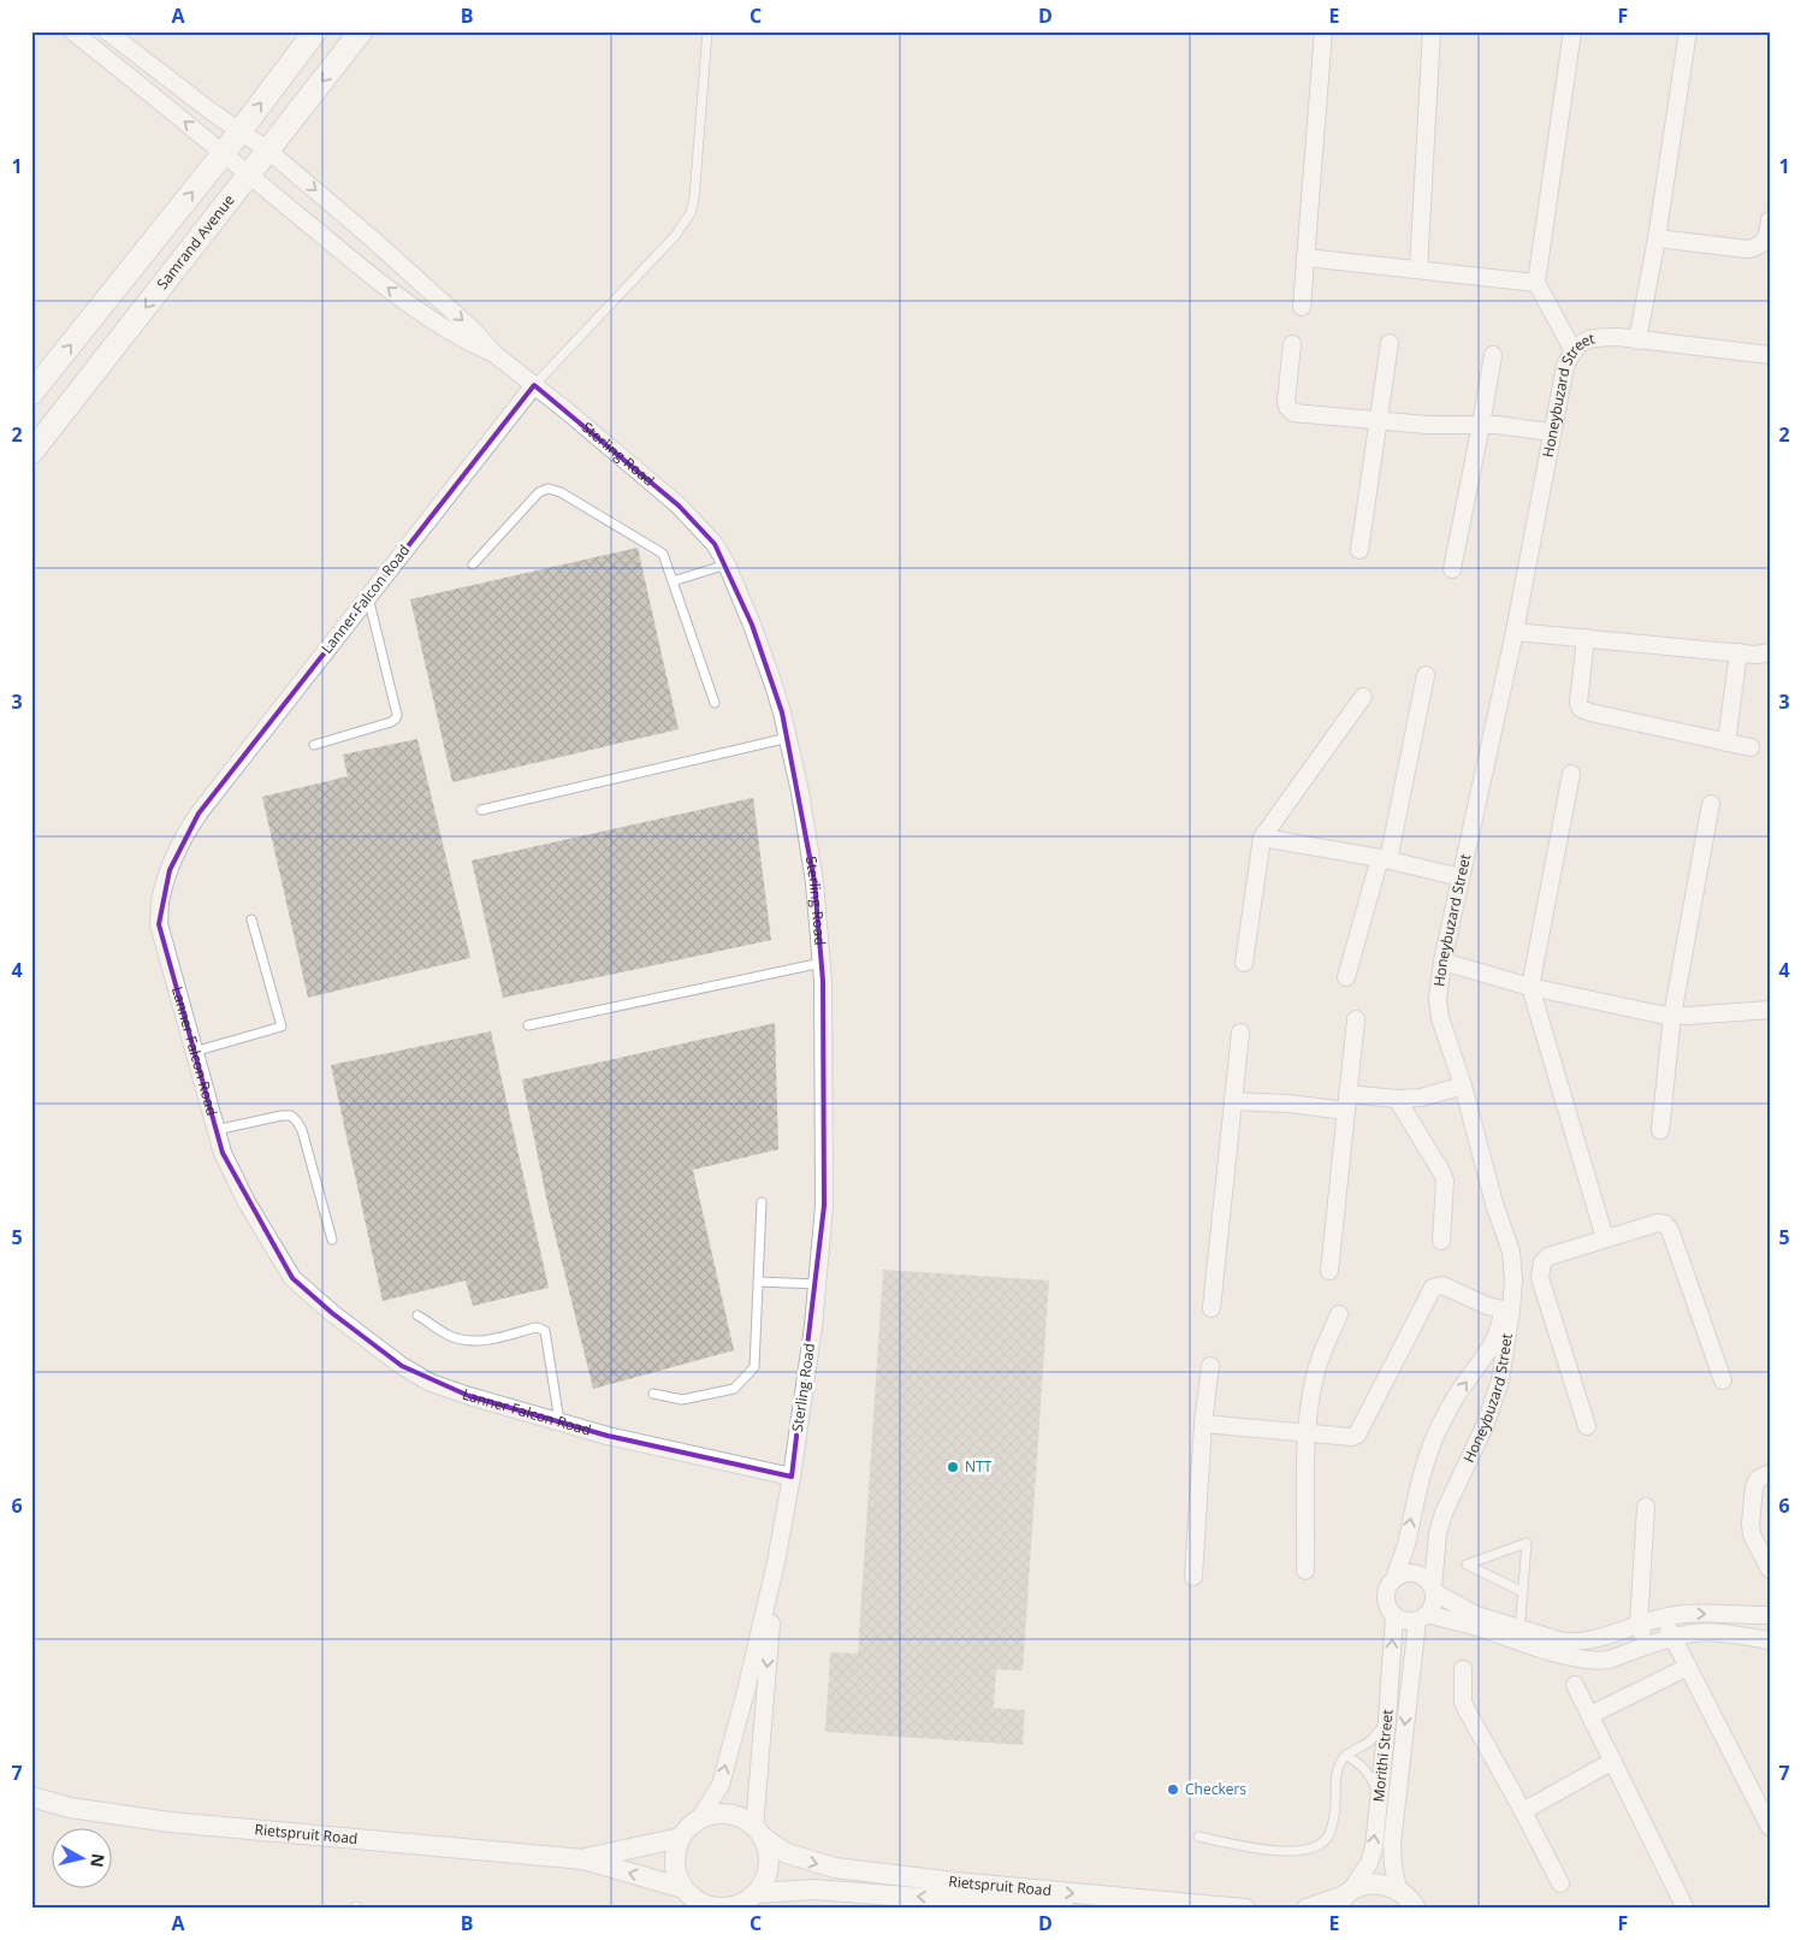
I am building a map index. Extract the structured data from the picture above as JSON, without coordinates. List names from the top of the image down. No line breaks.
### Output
{"streets":{"main road":["Samrand Avenue"],"street":["Honeybuzard Street","Sterling Road","Lanner Falcon Road","Morithi Street","Rietspruit Road"]},"crossings":[["Samrand Avenue","Sterling Road"],["Honeybuzard Street","Morithi Street"],["Sterling Road","Lanner Falcon Road"],["Sterling Road","Rietspruit Road"]],"places":["NTT","Checkers"],"north":"right","grid":{"columns":["A","B","C","D","E","F"],"rows":["1","2","3","4","5","6","7"]}}
